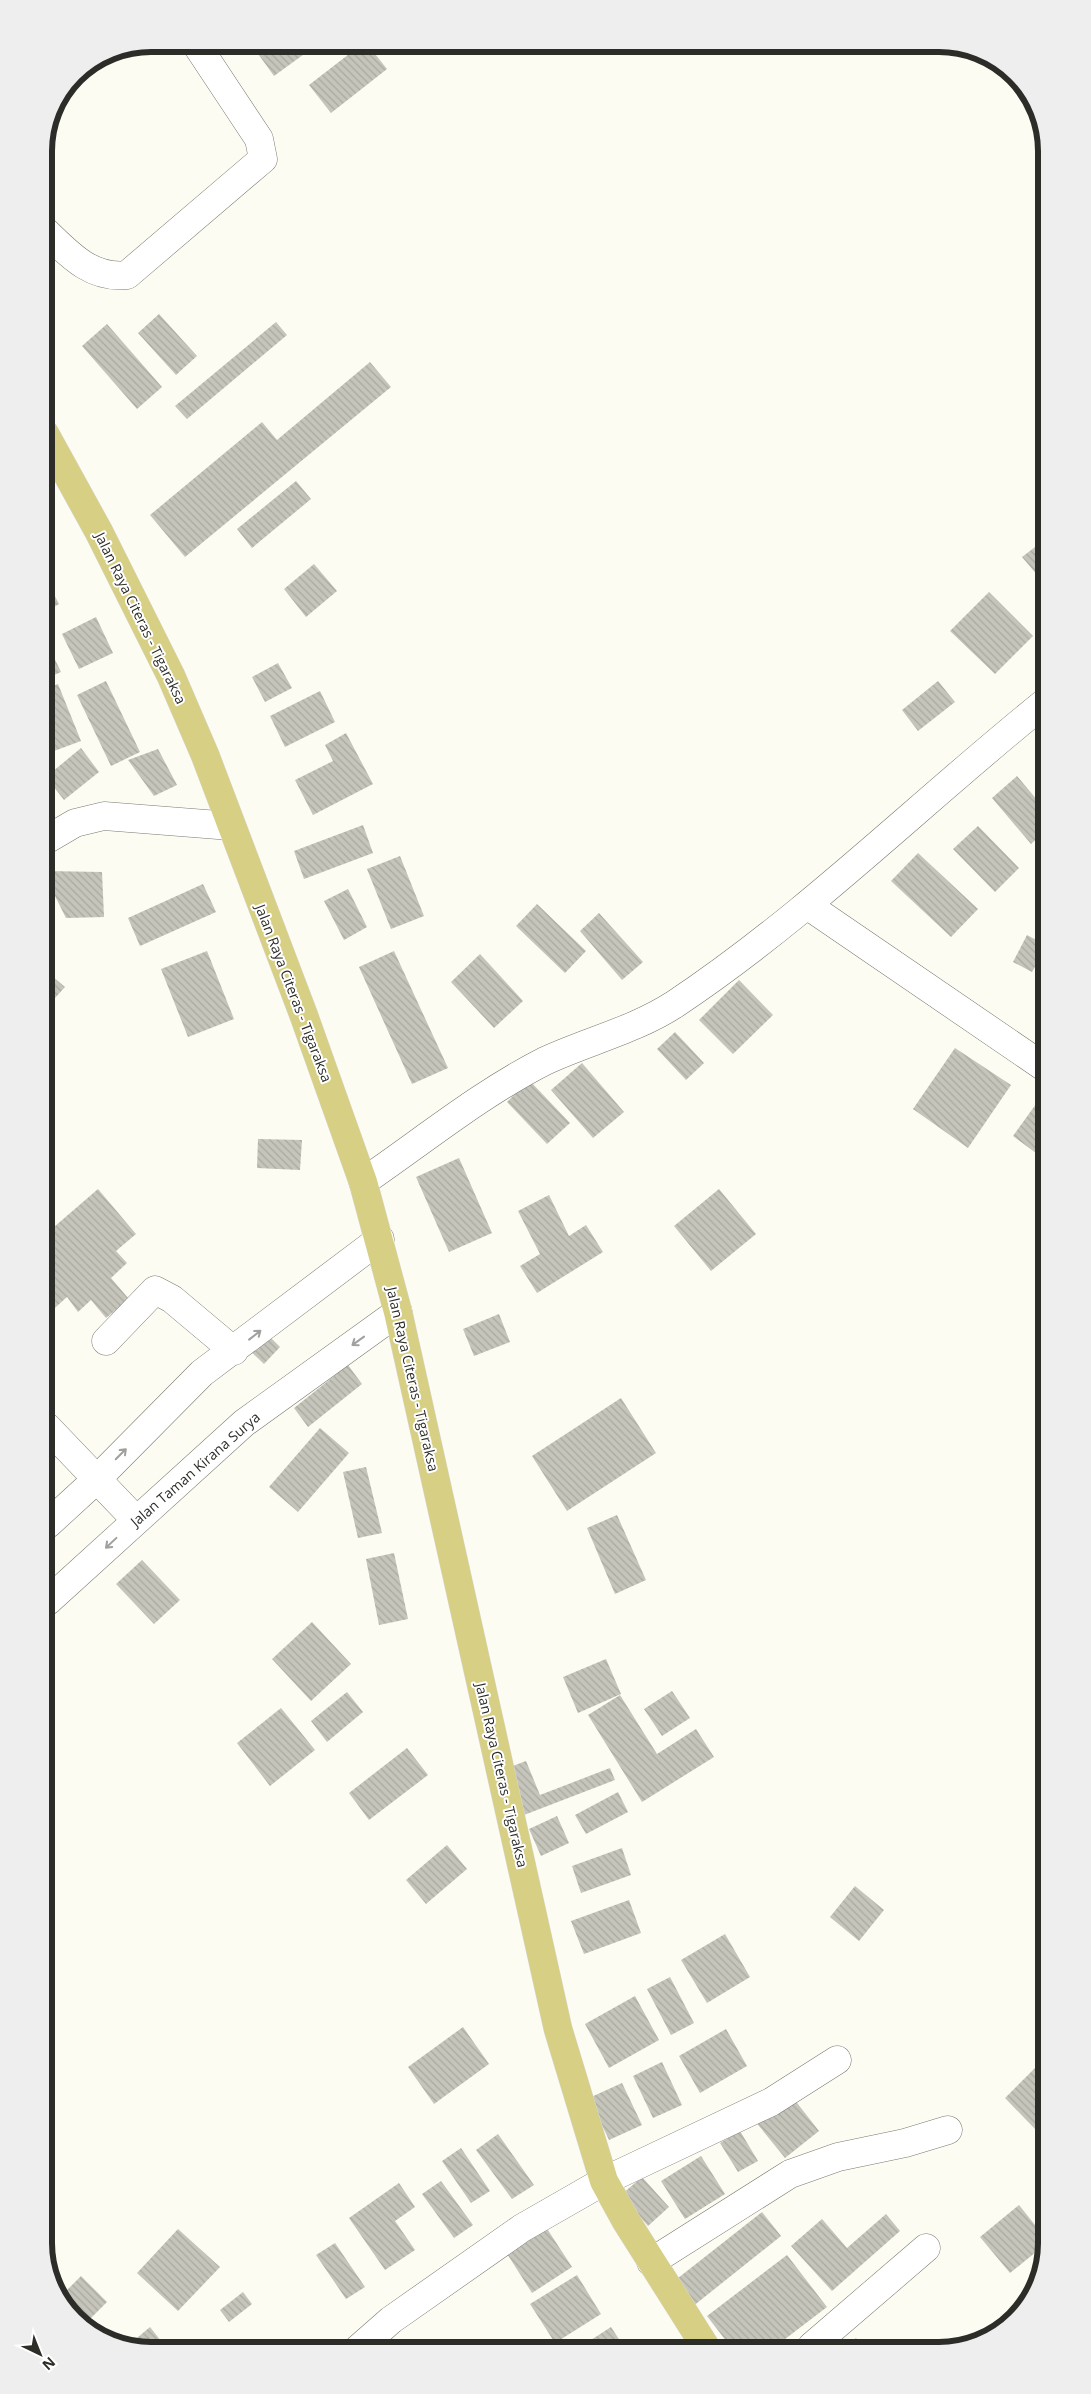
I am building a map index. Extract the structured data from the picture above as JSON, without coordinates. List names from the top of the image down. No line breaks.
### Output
{"streets":{"main road":["Jalan Raya Citeras - Tigaraksa"],"street":["Jalan Taman Kirana Surya"]},"crossings":[["Jalan Raya Citeras - Tigaraksa","Jalan Taman Kirana Surya"]],"north":"bottom right"}
